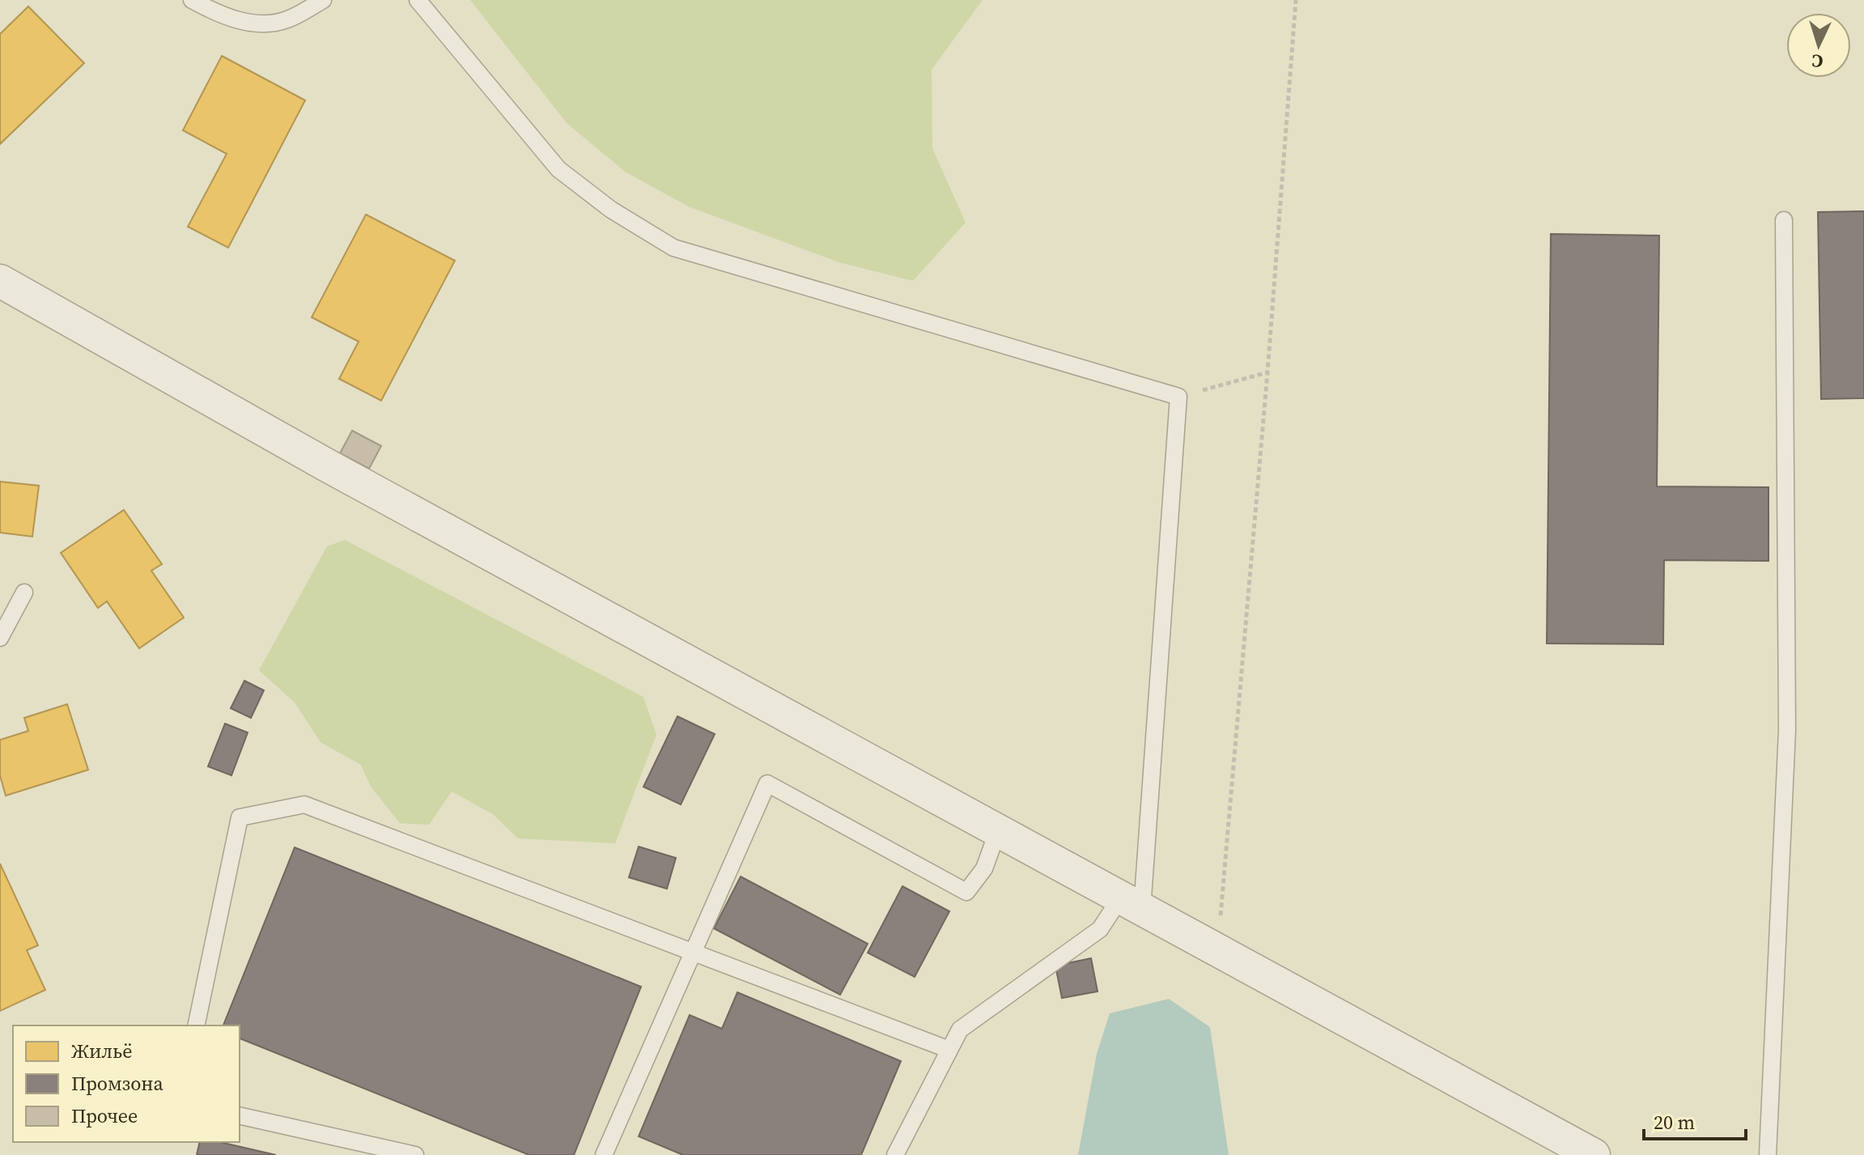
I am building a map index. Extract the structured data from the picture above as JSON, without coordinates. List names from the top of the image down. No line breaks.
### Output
{"legend":["Жильё","Промзона","Прочее"],"scale_bar":"20 m","north":"bottom"}
